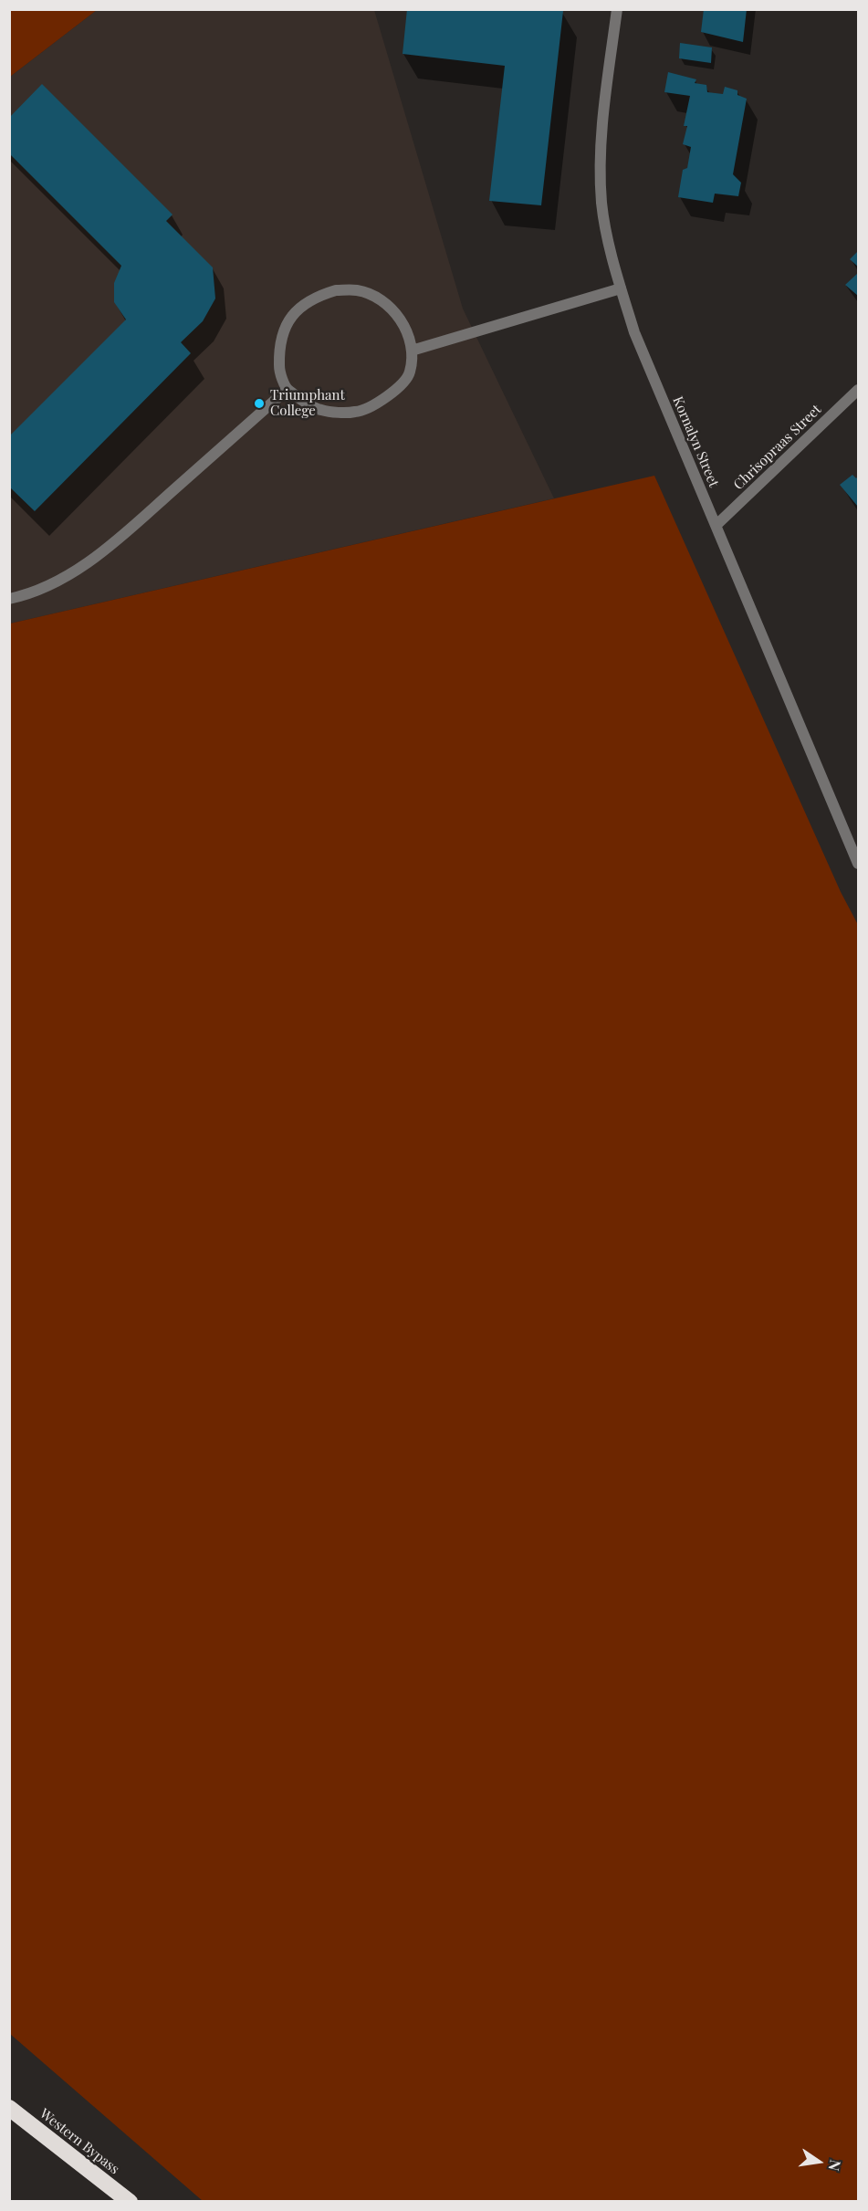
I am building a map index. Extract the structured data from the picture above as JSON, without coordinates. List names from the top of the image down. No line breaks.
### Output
{"streets":{"highway":["Western Bypass"],"street":["Kornalyn Street","Chrisopraas Street"]},"crossings":[["Kornalyn Street","Chrisopraas Street"]],"places":["Triumphant College"],"north":"right"}
